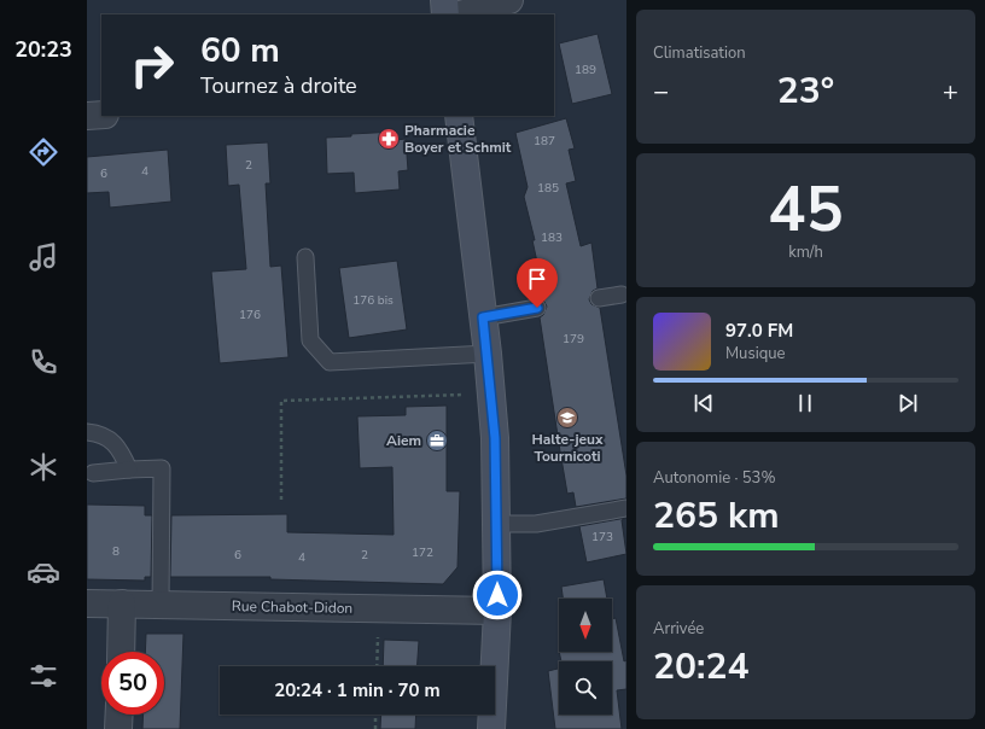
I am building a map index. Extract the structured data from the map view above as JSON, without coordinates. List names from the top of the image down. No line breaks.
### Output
{"streets":{"street":["Rue Chabot-Didon"]},"places":{"pharmacy":["Pharmacie Boyer et Schmit"],"school or university":["Halte-jeux Tournicoti"],"office":["Aiem"]},"house_numbers":["189","187","2","4","6","185","183","176 bis","176","179","173","8","172","6","2","4"],"north":"bottom","page":{"tabs":"20:23","tile":["Climatisation",["45","km/h"],["Autonomie · 53%","265 km"],["Arrivée","20:24"]],"turn":["60 m","Tournez à droite"],"heat":["−","23°","+"],"song":["97.0 FM","Musique"],"limit":"50","trip":"20:24 · 1 min · 70 m"}}
